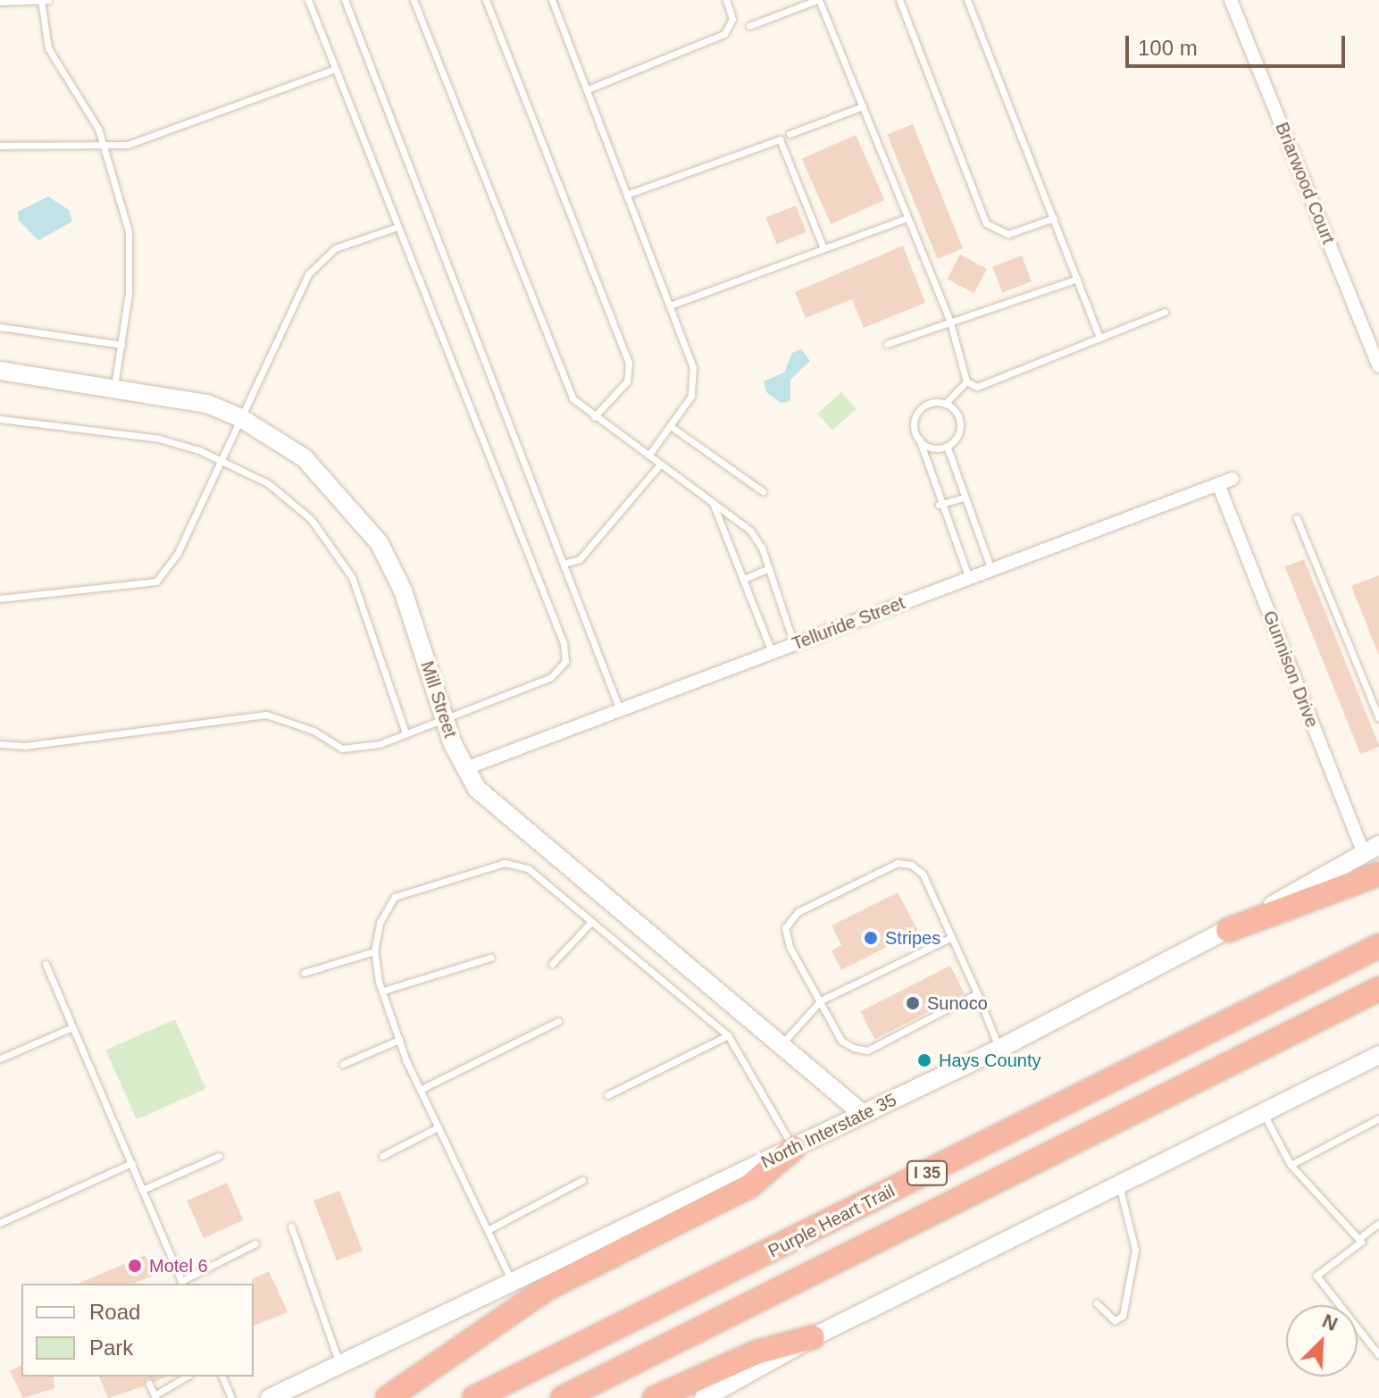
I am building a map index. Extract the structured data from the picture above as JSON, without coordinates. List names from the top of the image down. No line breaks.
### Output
{"streets":{"highway":["I 35","Purple Heart Trail"],"main road":["Mill Street","North Interstate 35"],"street":["Briarwood Court","Telluride Street","Gunnison Drive"]},"crossings":[["Telluride Street","Gunnison Drive"],["Telluride Street","Mill Street"],["Gunnison Drive","North Interstate 35"],["Mill Street","North Interstate 35"]],"places":["Stripes","Sunoco","Hays County","Motel 6"],"legend":["Road","Park"],"scale_bar":"100 m","north":"top right"}
